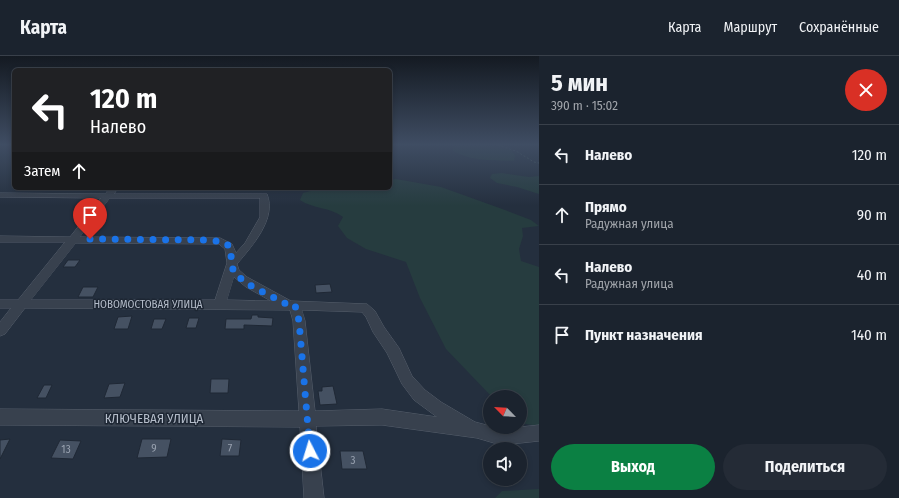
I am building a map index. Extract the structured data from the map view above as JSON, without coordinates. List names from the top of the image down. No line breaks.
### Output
{"streets":{"street":["НОВОМОСТОВАЯ УЛИЦА","КЛЮЧЕВАЯ УЛИЦА"]},"crossings":[["НОВОМОСТОВАЯ УЛИЦА","КЛЮЧЕВАЯ УЛИЦА"]],"house_numbers":["9","7","13","3"],"north":"top left","page":{"header":"Карта","nav":["Карта","Маршрут","Сохранённые"],"heading":["5 мин","390 m · 15:02"],"turn":["120 m","Налево"],"list":[{"name":"Налево","value":"120 m"},{"name":"Прямо","note":"Радужная улица","value":"90 m"},{"name":"Налево","note":"Радужная улица","value":"40 m"},{"name":"Пункт назначения","value":"140 m"}],"then":"Затем","buttons":["Выход","Поделиться"]}}
